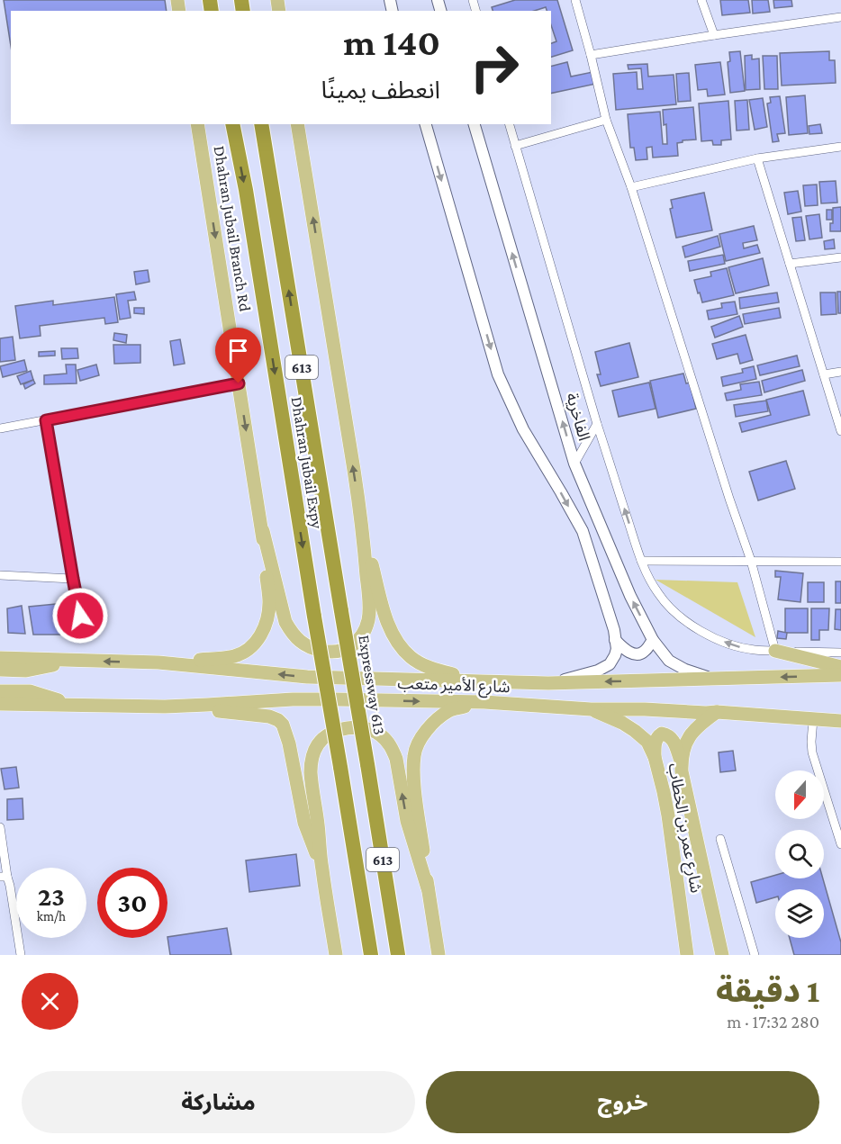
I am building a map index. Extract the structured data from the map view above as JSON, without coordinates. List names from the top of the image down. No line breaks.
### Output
{"streets":{"highway":["613","Dhahran Jubail Expy","Expressway 613"],"main road":["Dhahran Jubail Branch Rd","شارع الأمير متعب","شارع عمر بن الخطاب"],"street":["الفاخرية"]},"crossings":[["الفاخرية","شارع الأمير متعب"],["Dhahran Jubail Expy","Expressway 613"],["شارع الأمير متعب","شارع عمر بن الخطاب"]],"north":"bottom","page":{"turn":["140 m","انعطف يمينًا"],"speed":"23 km/h","limit":"30","heading":["1 دقيقة","280 m · 17:32"],"buttons":["خروج","مشاركة"]}}
